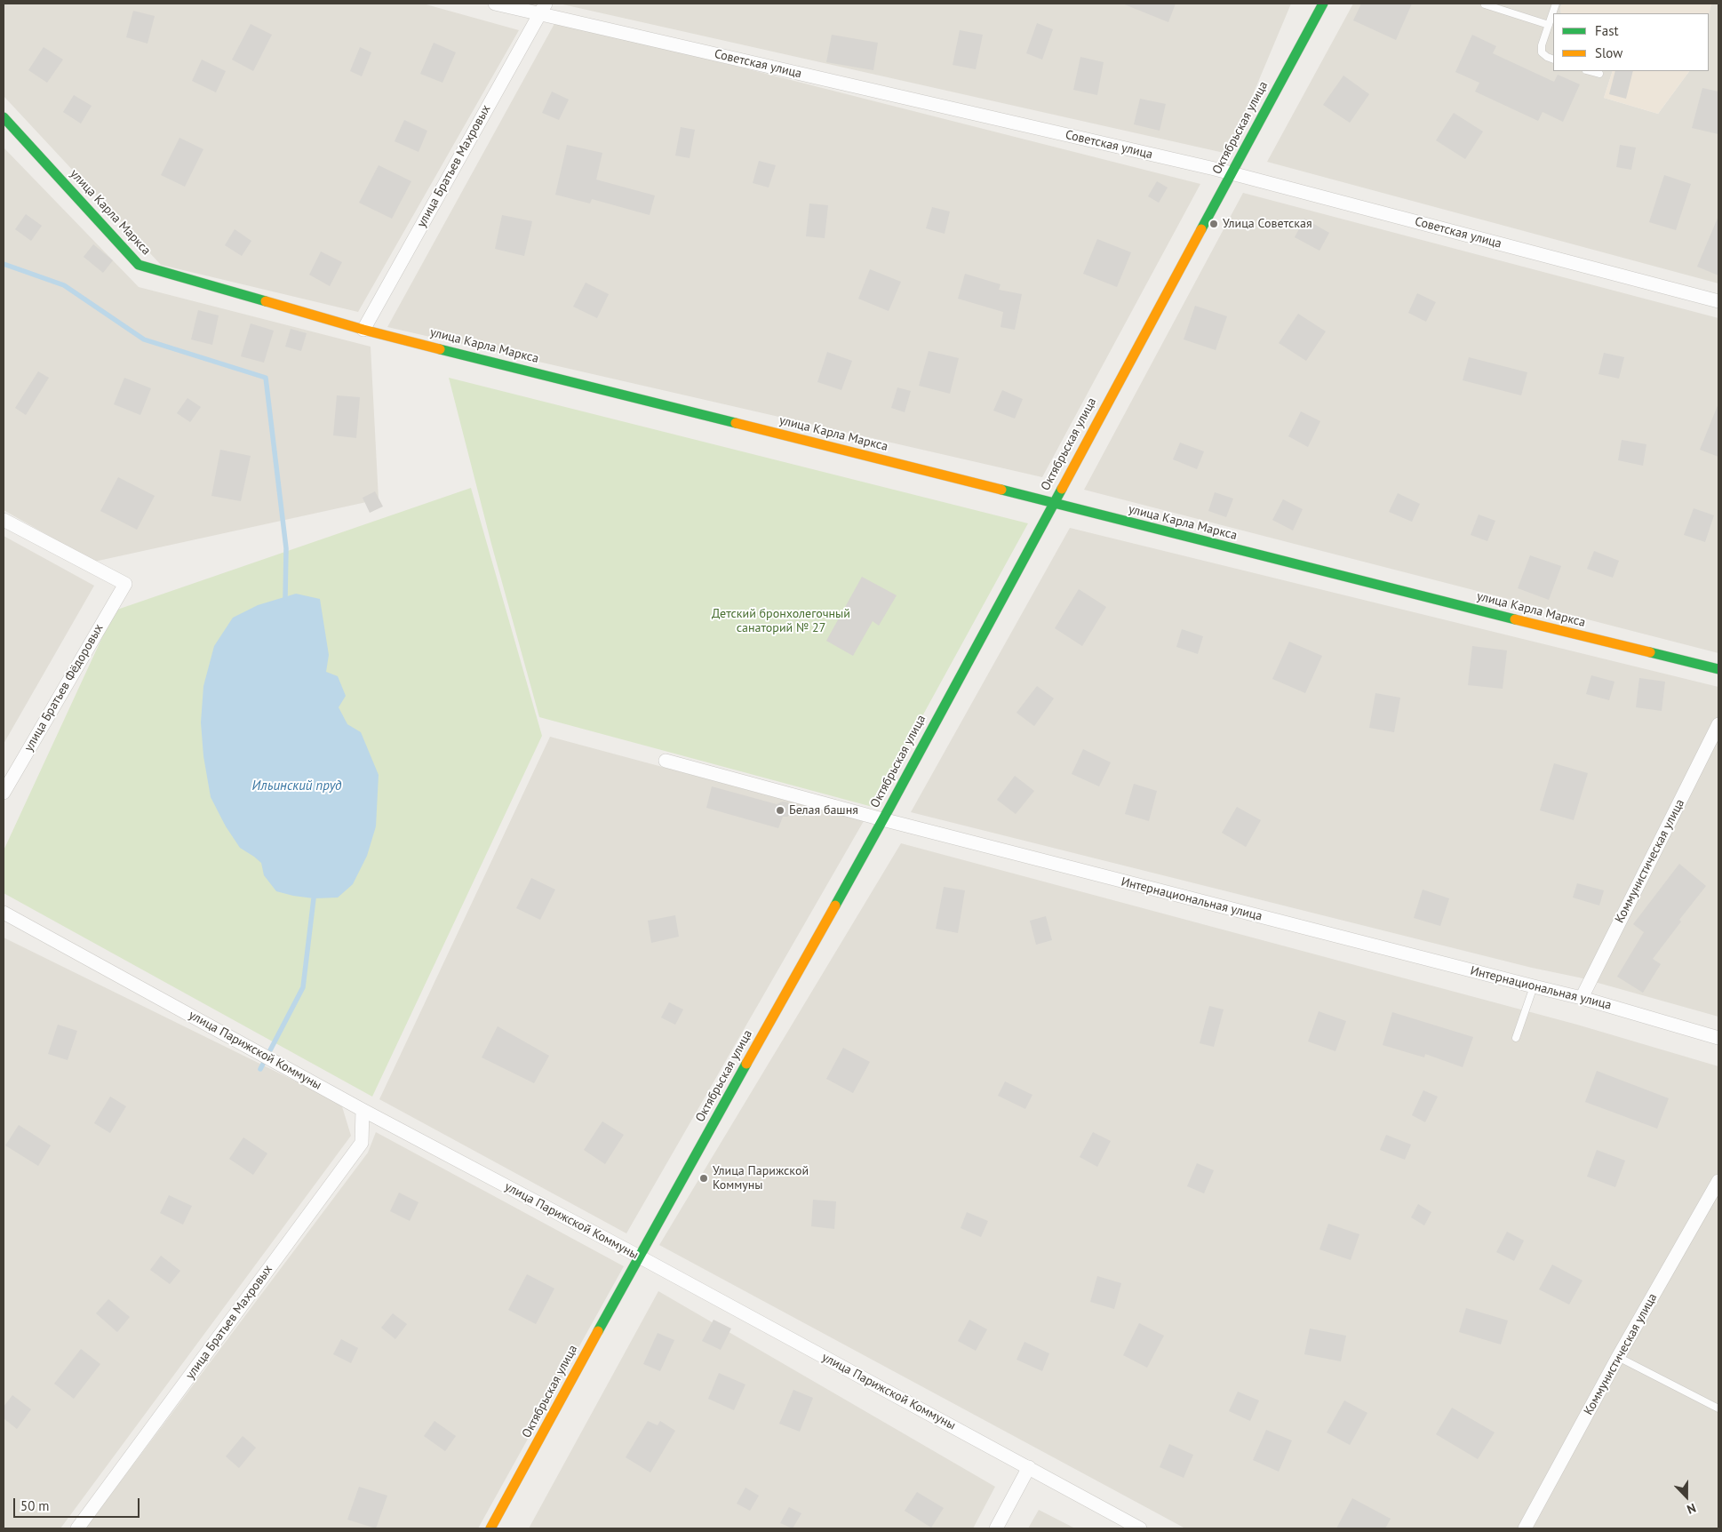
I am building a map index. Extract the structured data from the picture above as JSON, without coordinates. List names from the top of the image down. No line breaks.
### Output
{"streets":{"street":["Советская улица","Октябрьская улица","улица Братьев Махровых","улица Карла Маркса","улица Братьев Фёдоровых","Коммунистическая улица","Интернациональная улица","улица Парижской Коммуны"]},"crossings":[["Советская улица","Октябрьская улица"],["Советская улица","улица Братьев Махровых"],["Октябрьская улица","улица Карла Маркса"],["Октябрьская улица","Интернациональная улица"],["Октябрьская улица","улица Парижской Коммуны"],["улица Братьев Махровых","улица Карла Маркса"],["улица Братьев Махровых","улица Парижской Коммуны"],["Коммунистическая улица","Интернациональная улица"]],"water":["Ильинский пруд"],"parks":["Детский бронхолегочный санаторий № 27"],"places":["Улица Советская","Белая башня","Улица Парижской Коммуны"],"legend":["Fast","Slow"],"scale_bar":"50 m","north":"bottom"}
